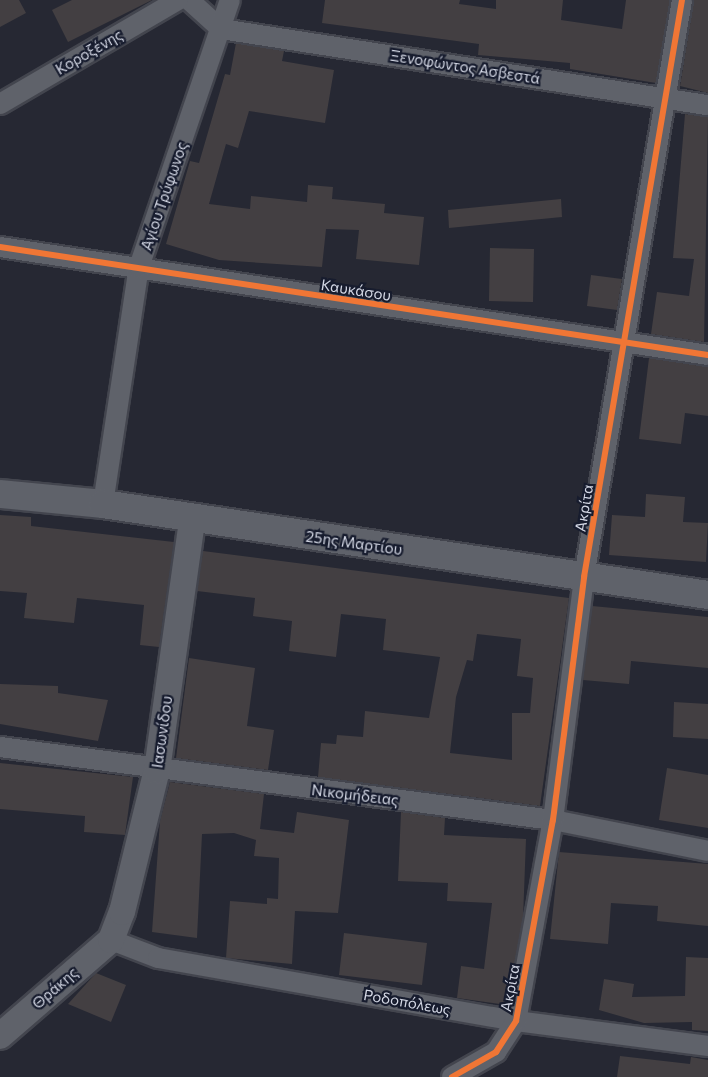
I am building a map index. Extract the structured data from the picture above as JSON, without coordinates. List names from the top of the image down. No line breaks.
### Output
{"streets":{"main road":["25ης Μαρτίου"],"street":["Κοροξένης","Ξενοφώντος Ασβεστά","Αγίου Τρύφωνος","Καυκάσου","Ακρίτα","Ιασωνίδου","Νικομήδειας","Θράκης","Ροδοπόλεως"]},"crossings":[["Ξενοφώντος Ασβεστά","Αγίου Τρύφωνος"],["Ξενοφώντος Ασβεστά","Ακρίτα"],["Αγίου Τρύφωνος","Καυκάσου"],["Αγίου Τρύφωνος","25ης Μαρτίου"],["Καυκάσου","Ακρίτα"],["Ακρίτα","25ης Μαρτίου"],["Ακρίτα","Νικομήδειας"],["Ακρίτα","Ροδοπόλεως"],["25ης Μαρτίου","Ιασωνίδου"],["Ιασωνίδου","Νικομήδειας"],["Ιασωνίδου","Θράκης"],["Ιασωνίδου","Ροδοπόλεως"],["Θράκης","Ροδοπόλεως"]]}
